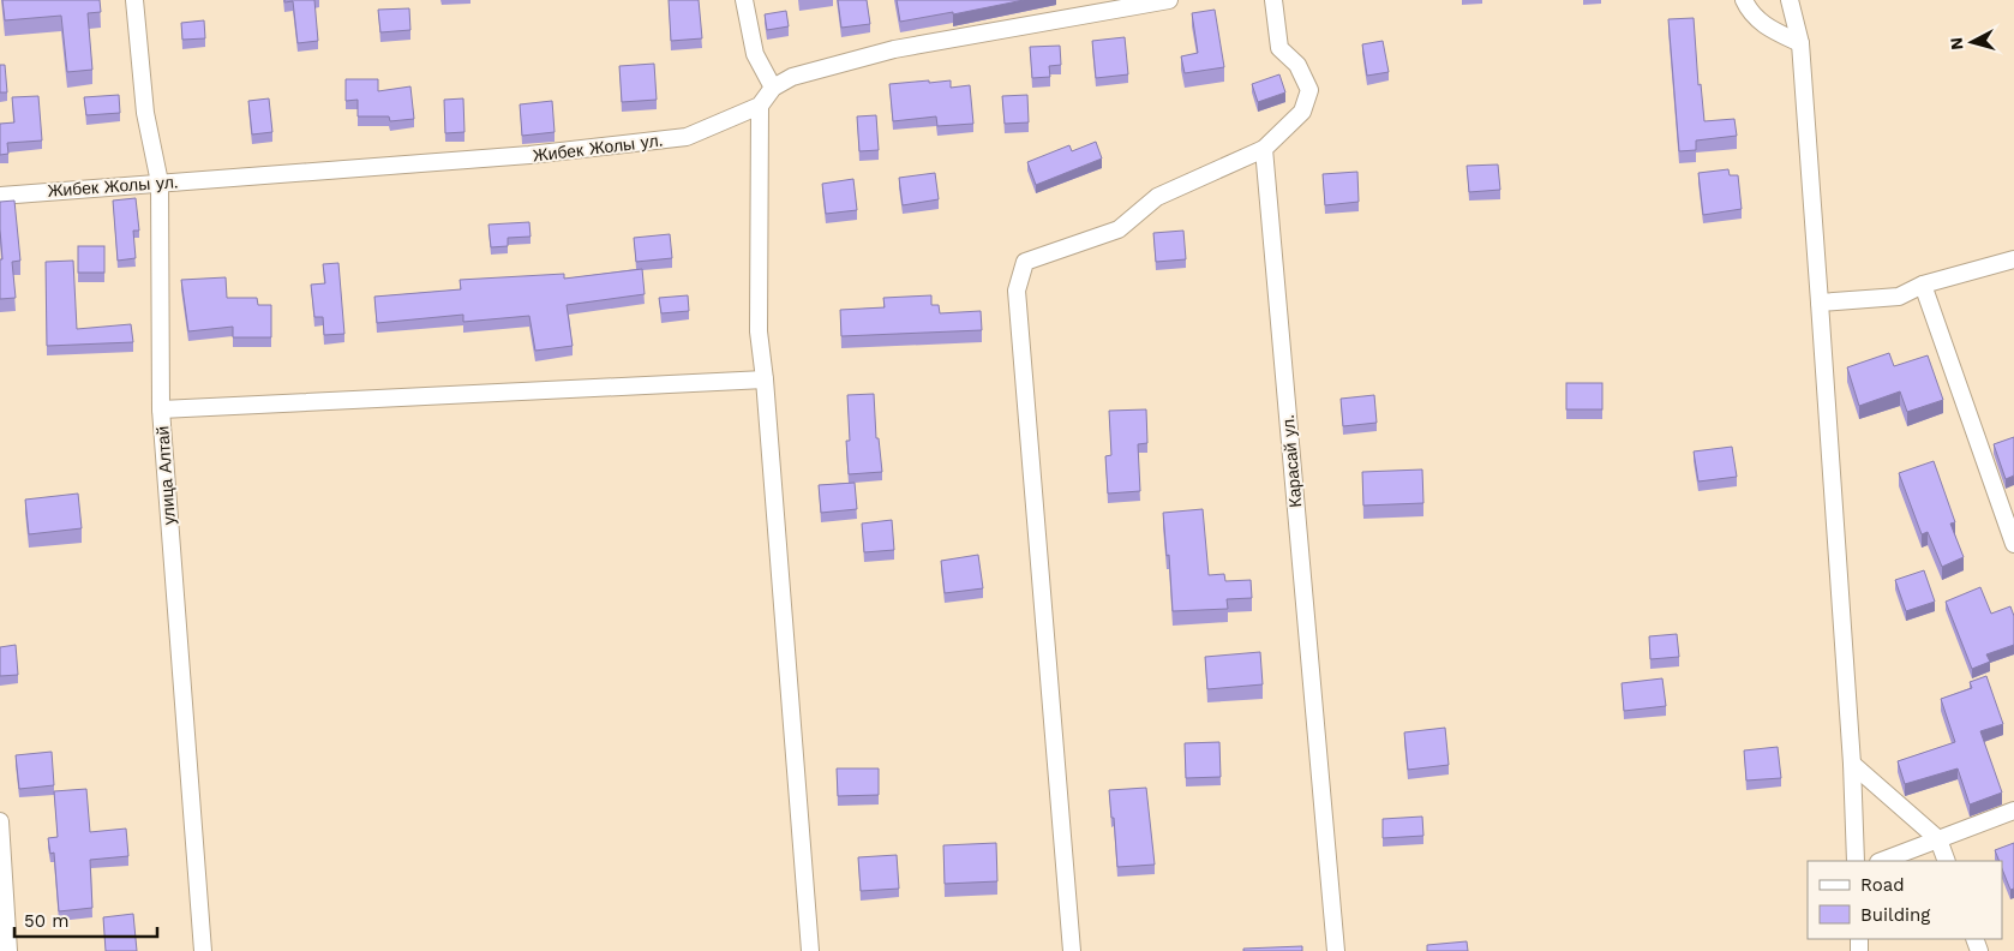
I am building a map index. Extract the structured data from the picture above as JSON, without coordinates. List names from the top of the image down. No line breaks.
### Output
{"streets":{"street":["Жибек Жолы ул.","Карасай ул.","улица Алтай"]},"crossings":[["Жибек Жолы ул.","улица Алтай"]],"legend":["Road","Building"],"scale_bar":"50 m","north":"left"}
